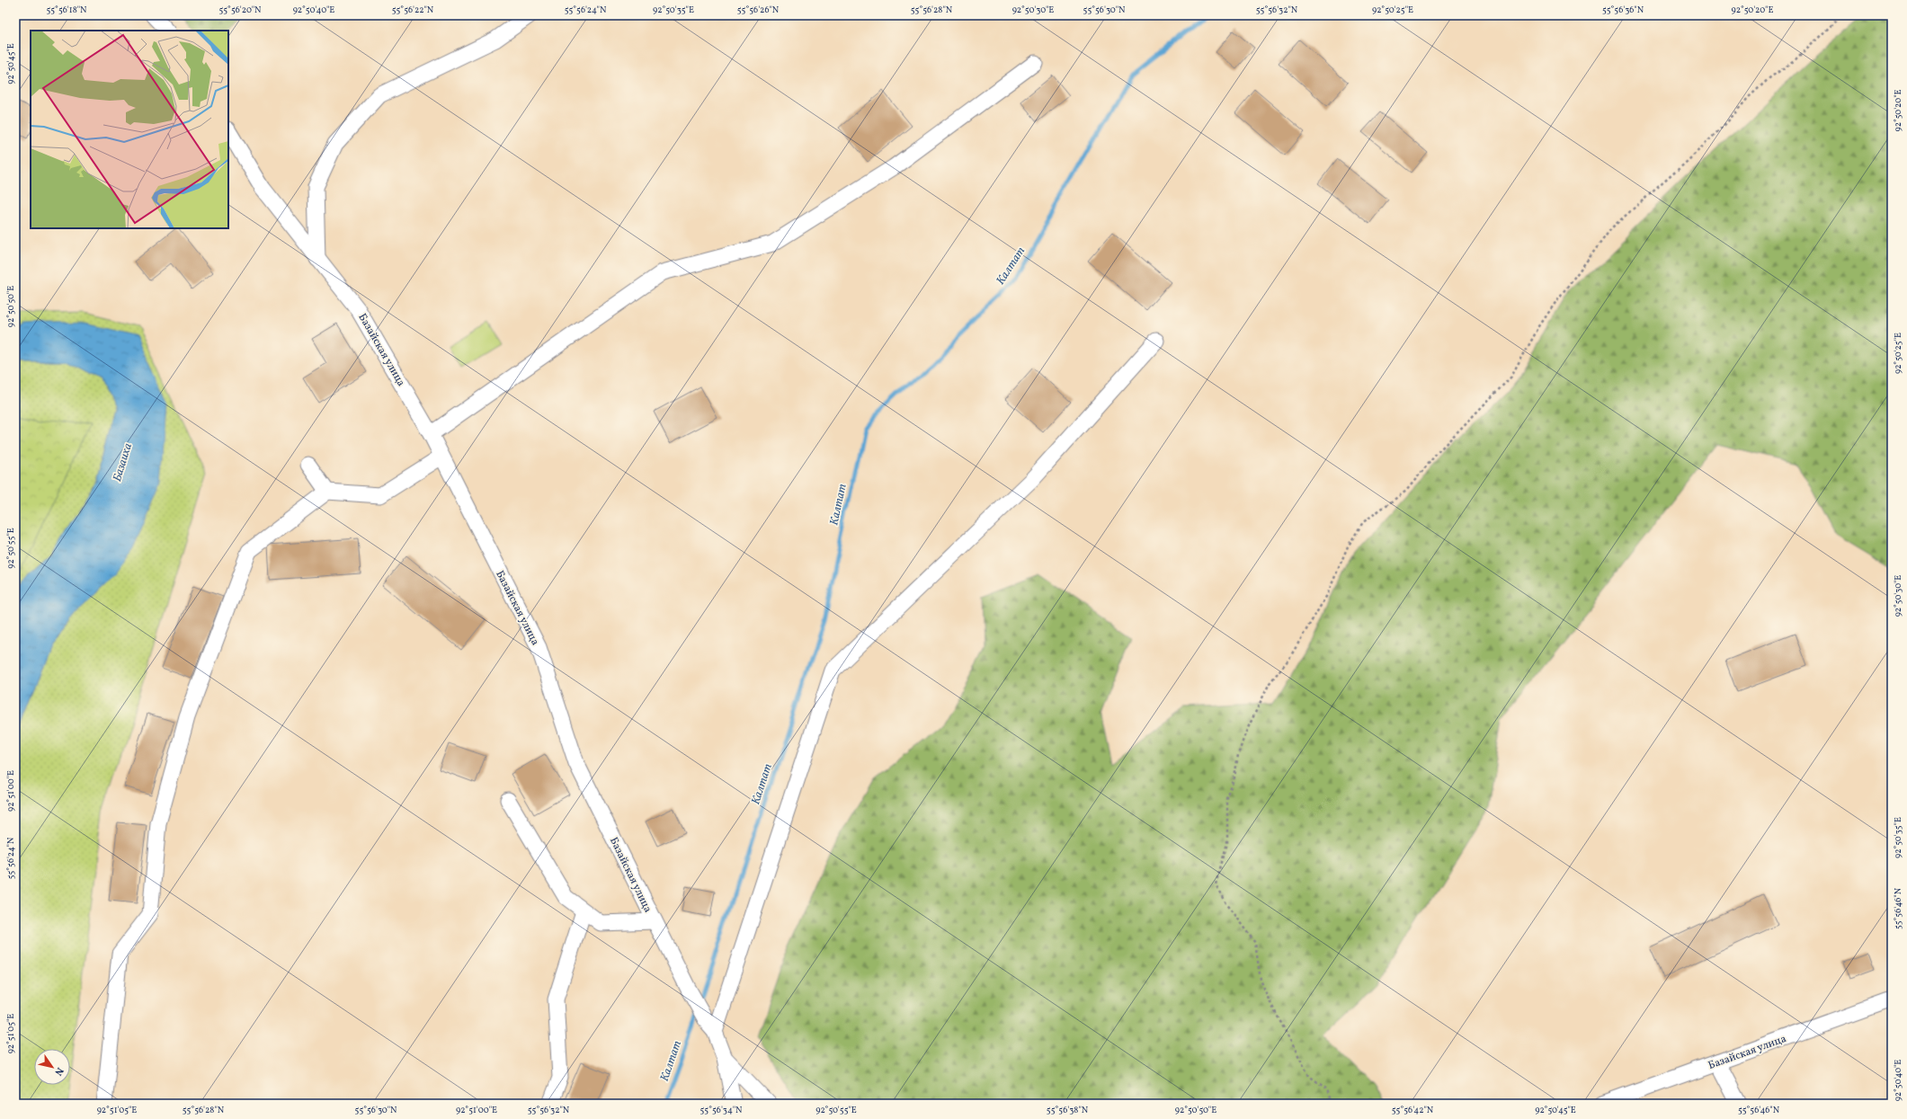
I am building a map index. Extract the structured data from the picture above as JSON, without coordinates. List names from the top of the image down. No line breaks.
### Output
{"streets":{"street":["Базайская улица"]},"water":["Калтат","Базаиха"],"north":"bottom right","coordinates":["55°56'18\"N","55°56'20\"N","92°50'40\"E","55°56'22\"N","55°56'24\"N","92°50'35\"E","55°56'26\"N","55°56'28\"N","92°50'30\"E","55°56'30\"N","55°56'32\"N","92°50'25\"E","55°56'36\"N","92°50'20\"E","92°50'45\"E","92°50'50\"E","92°50'55\"E","92°51'00\"E","55°56'46\"N","92°51'05\"E","55°56'34\"N","55°56'38\"N","55°56'42\"N"]}
